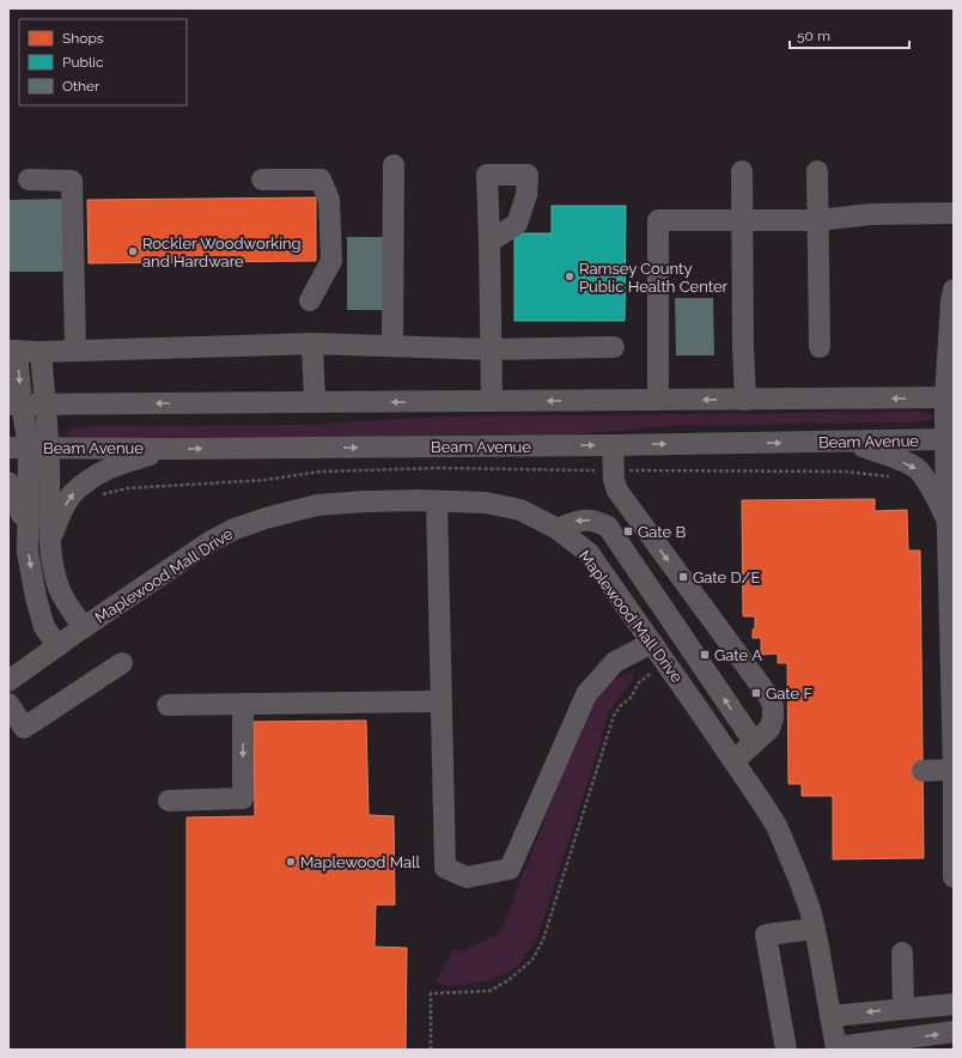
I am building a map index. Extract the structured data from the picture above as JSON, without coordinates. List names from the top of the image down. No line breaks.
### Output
{"streets":{"street":["Beam Avenue","Maplewood Mall Drive"]},"crossings":[["Beam Avenue","Maplewood Mall Drive"]],"places":{"other":["Rockler Woodworking and Hardware","Ramsey County Public Health Center","Maplewood Mall"],"transit":["Gate B","Gate D/E","Gate A","Gate F"]},"legend":["Shops","Public","Other"],"scale_bar":"50 m"}
